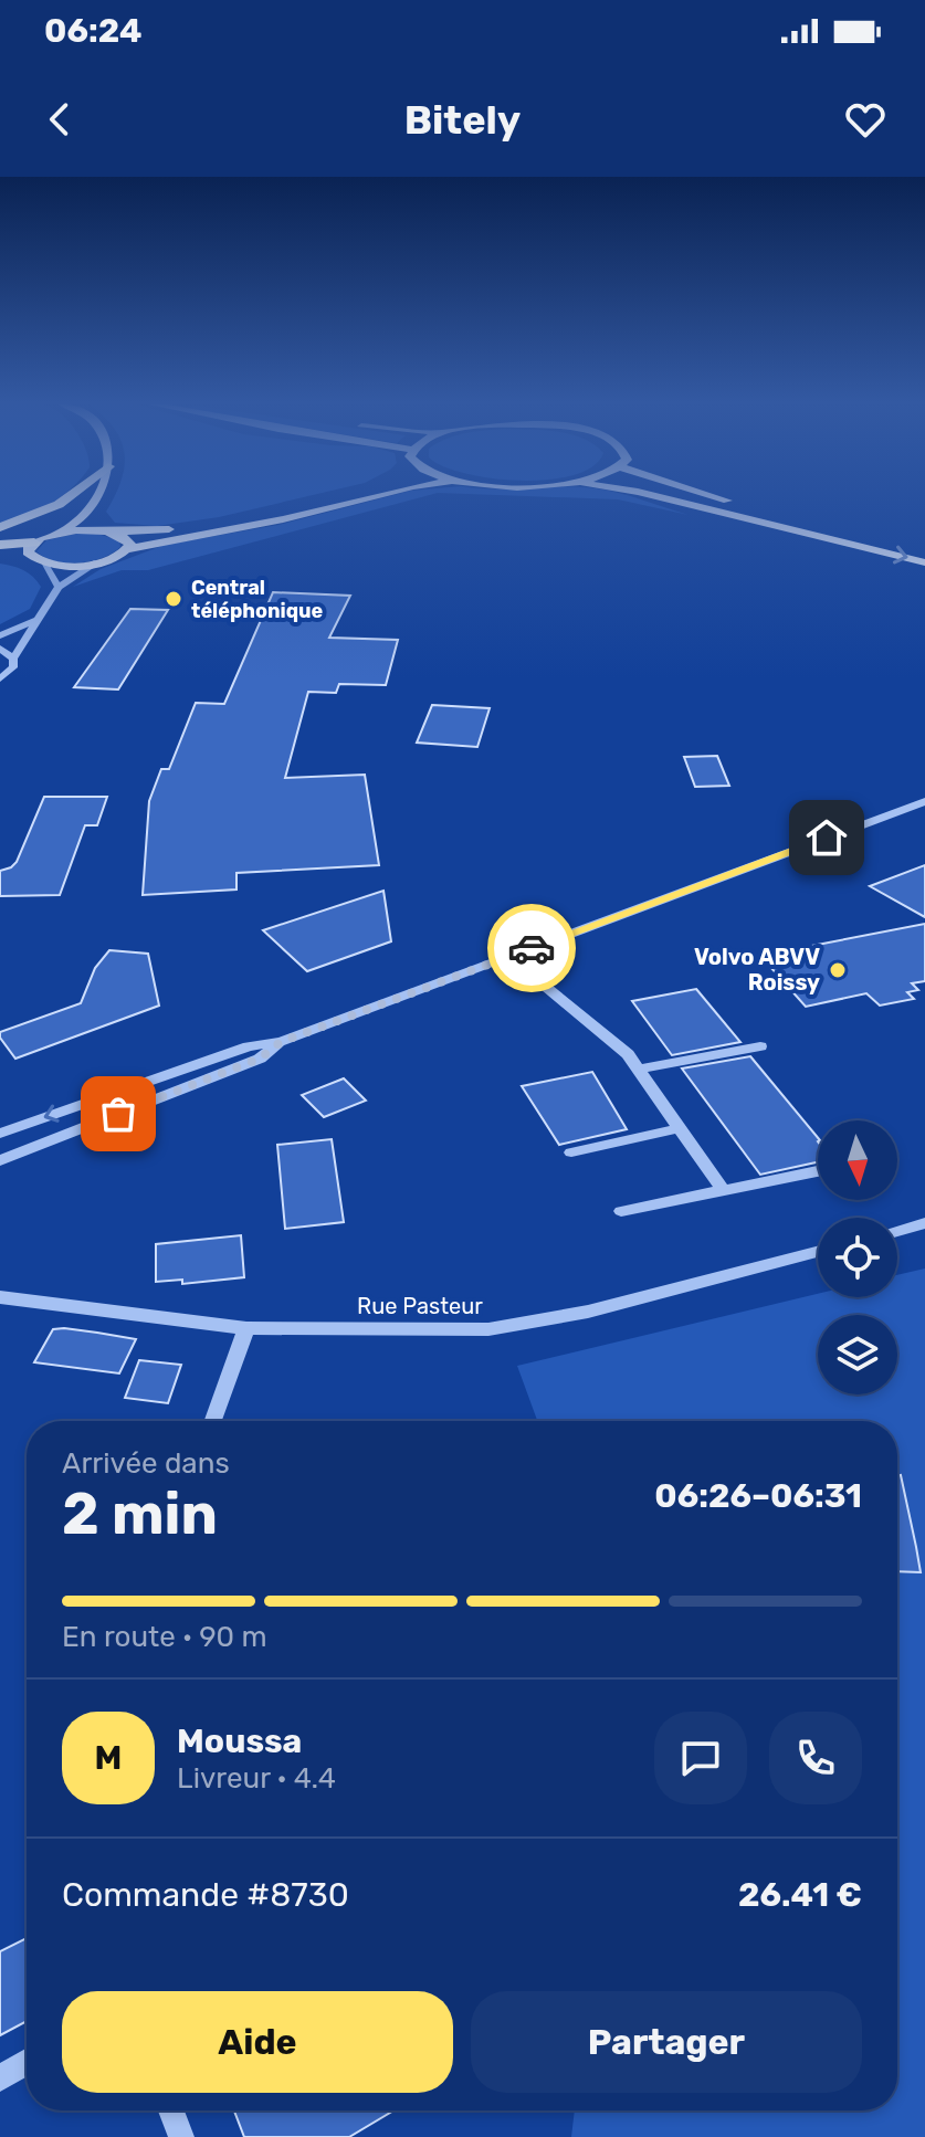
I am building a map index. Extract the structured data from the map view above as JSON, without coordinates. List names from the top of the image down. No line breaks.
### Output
{"streets":{"street":["Rue Pasteur"]},"places":["Central téléphonique","Volvo ABVV Roissy"],"north":"bottom","page":{"status":"06:24","header":"Bitely","heading":["2 min","Arrivée dans","06:26–06:31"],"panel":["Moussa","Livreur · 4.4","Commande #8730","26.41 €"],"bar":"En route · 90 m","round":"M","buttons":["Aide","Partager"]}}
